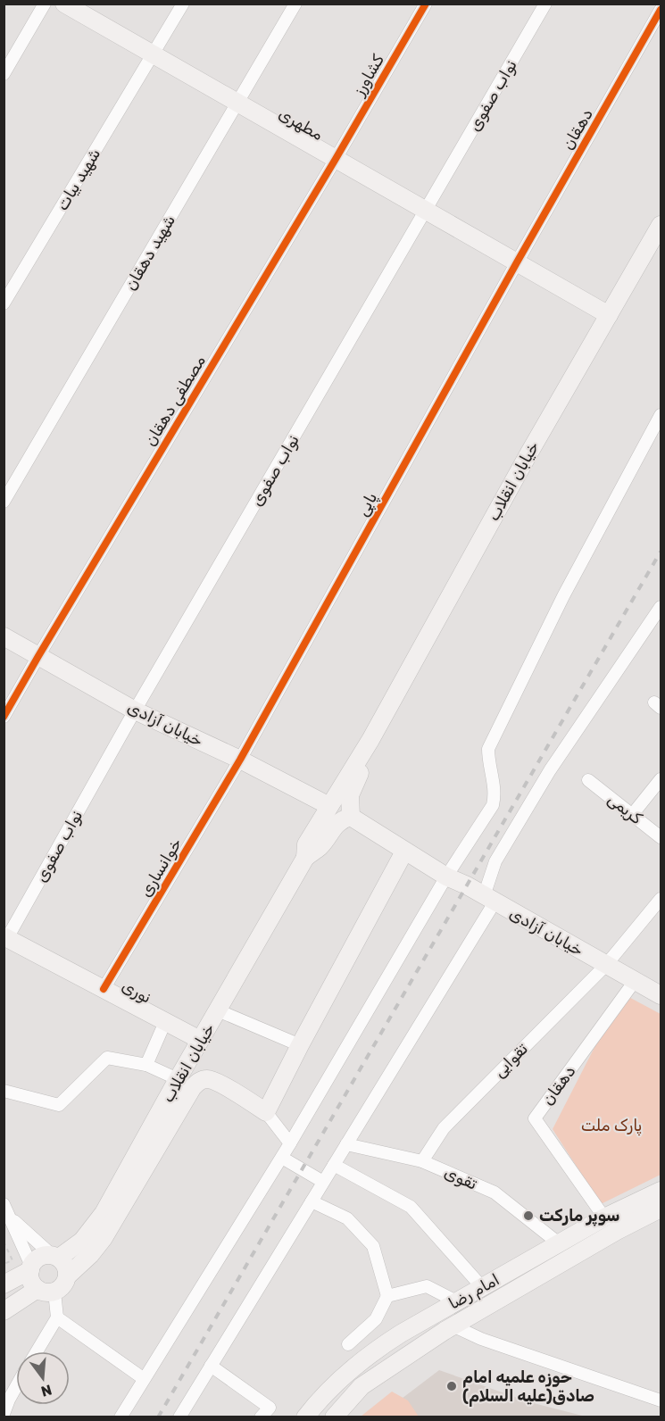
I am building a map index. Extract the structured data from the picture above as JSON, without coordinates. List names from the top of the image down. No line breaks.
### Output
{"streets":{"main road":["مطهری","خیابان انقلاب","خیابان آزادی","نوری","امام رضا"],"street":["کشاورز","نواب صفوی","دهقان","شهید بیات","شهید دهقان","مصطفی دهقان","پاپی","کریمی","خوانساری","تقوایی","تقوی"]},"crossings":[["کشاورز","مطهری"],["کشاورز","مصطفی دهقان"],["نواب صفوی","مطهری"],["نواب صفوی","خیابان آزادی"],["نواب صفوی","نوری"],["مطهری","دهقان"],["مطهری","شهید بیات"],["مطهری","شهید دهقان"],["مطهری","مصطفی دهقان"],["مطهری","خیابان انقلاب"],["مطهری","پاپی"],["دهقان","پاپی"],["دهقان","خیابان آزادی"],["دهقان","امام رضا"],["مصطفی دهقان","خیابان آزادی"],["خیابان انقلاب","خیابان آزادی"],["خیابان انقلاب","نوری"],["پاپی","خیابان آزادی"],["پاپی","خوانساری"],["خیابان آزادی","خوانساری"],["خیابان آزادی","تقوایی"],["خوانساری","نوری"],["تقوایی","تقوی"],["تقوی","امام رضا"]],"parks":["پارک ملت"],"places":["سوپر مارکت","حوزه علمیه امام صادق(علیه السلام)"],"north":"bottom"}
